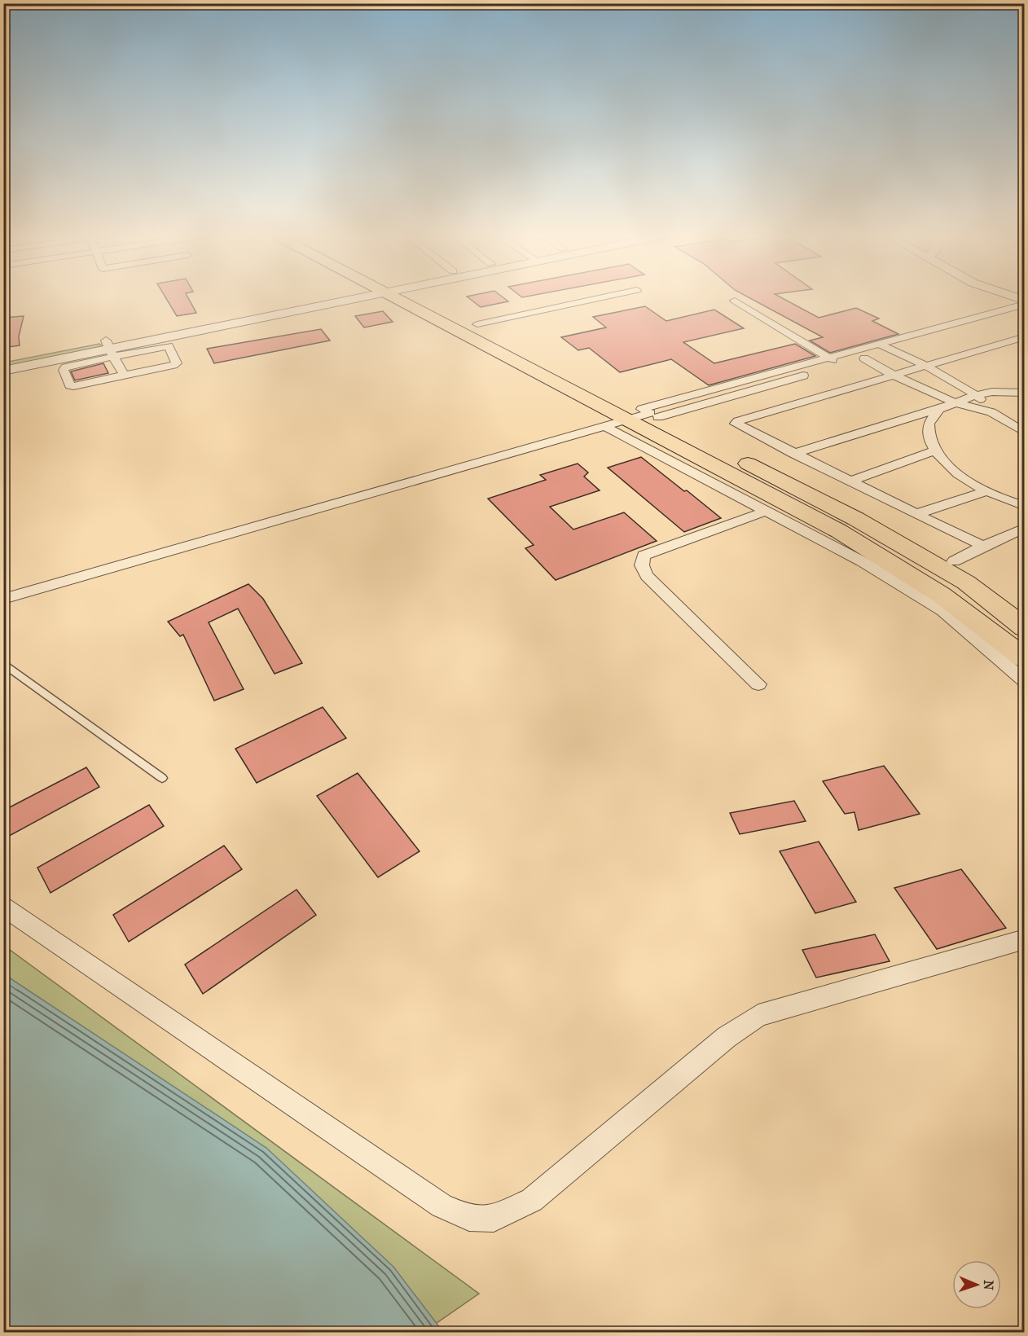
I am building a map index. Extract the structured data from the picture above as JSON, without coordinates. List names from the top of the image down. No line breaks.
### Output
{"north":"right"}
